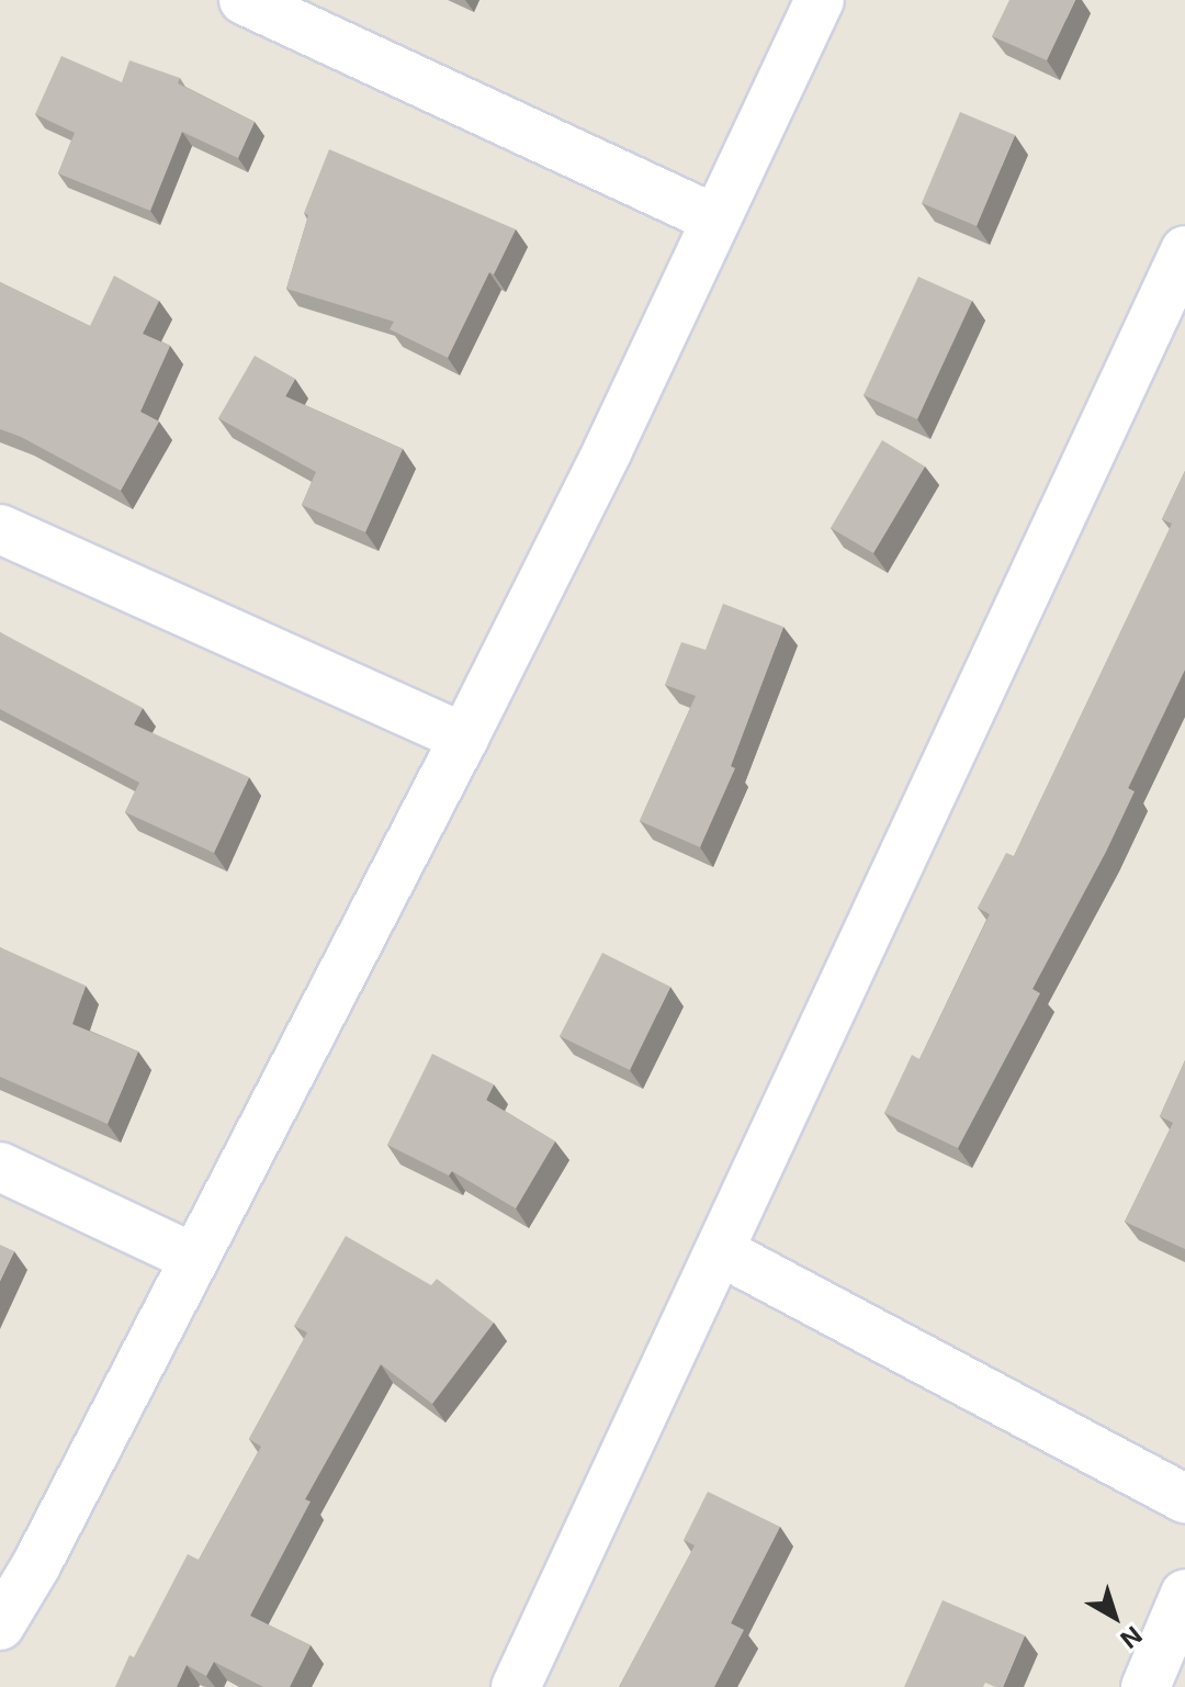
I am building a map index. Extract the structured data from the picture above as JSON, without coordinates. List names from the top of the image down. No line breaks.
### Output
{"north":"bottom right"}
